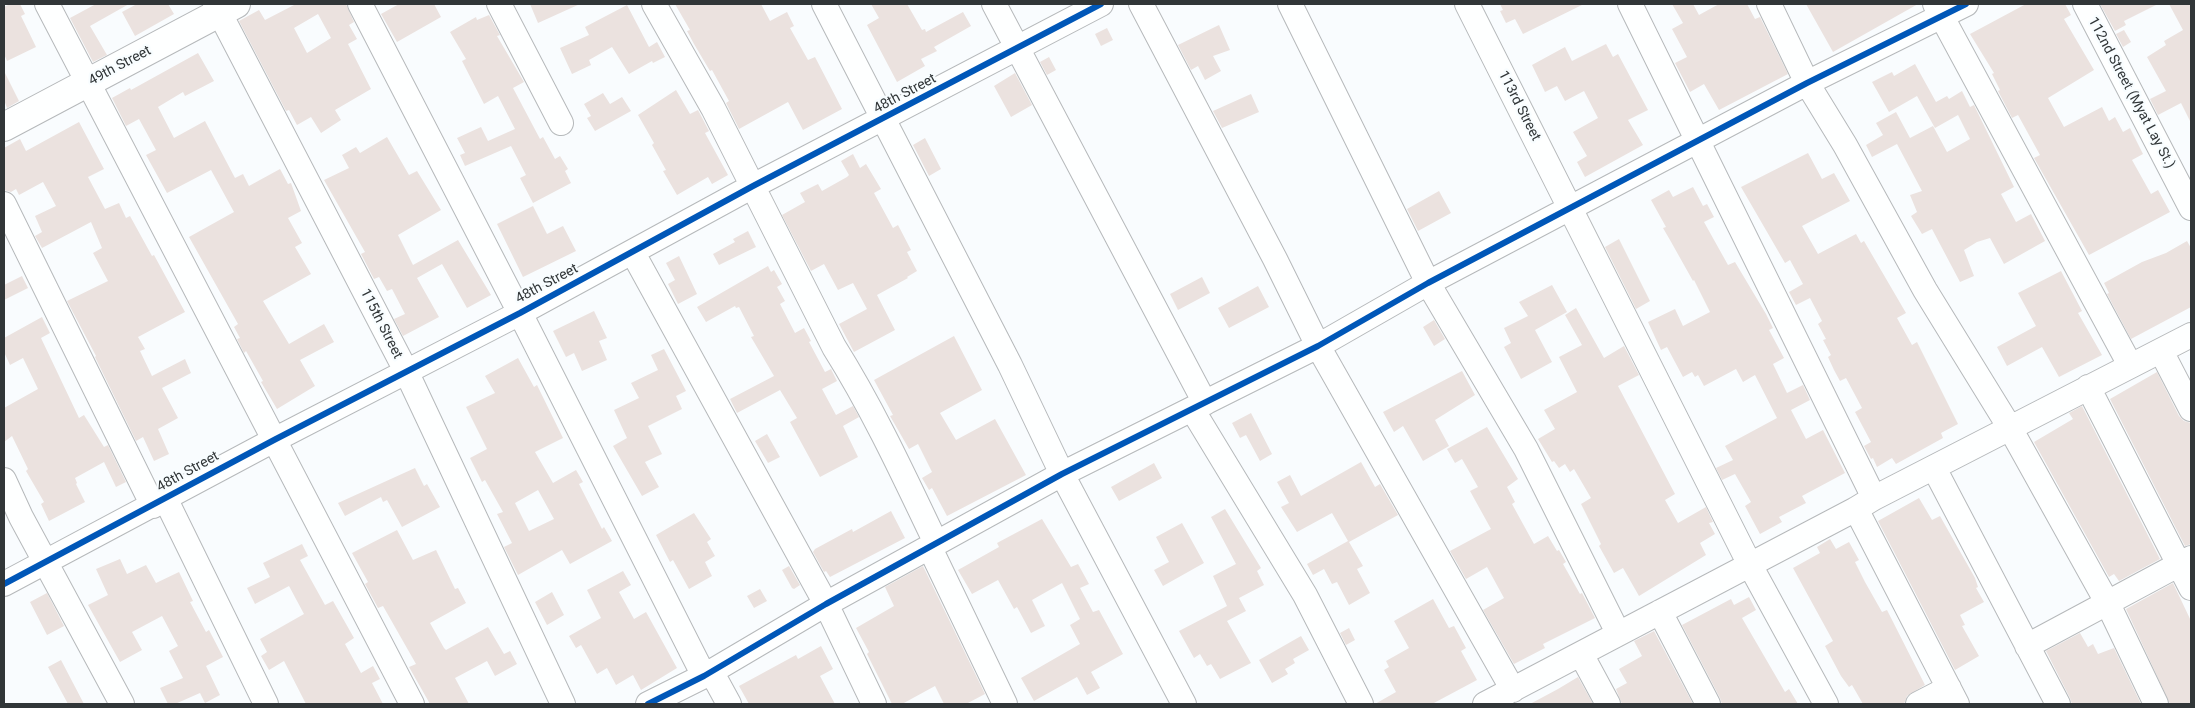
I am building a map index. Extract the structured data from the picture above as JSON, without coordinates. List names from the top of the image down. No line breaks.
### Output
{"streets":{"main road":["49th Street"],"street":["112nd Street (Myat Lay St.)","48th Street","113rd Street","115th Street"]},"crossings":[["49th Street","115th Street"],["48th Street","115th Street"]]}
